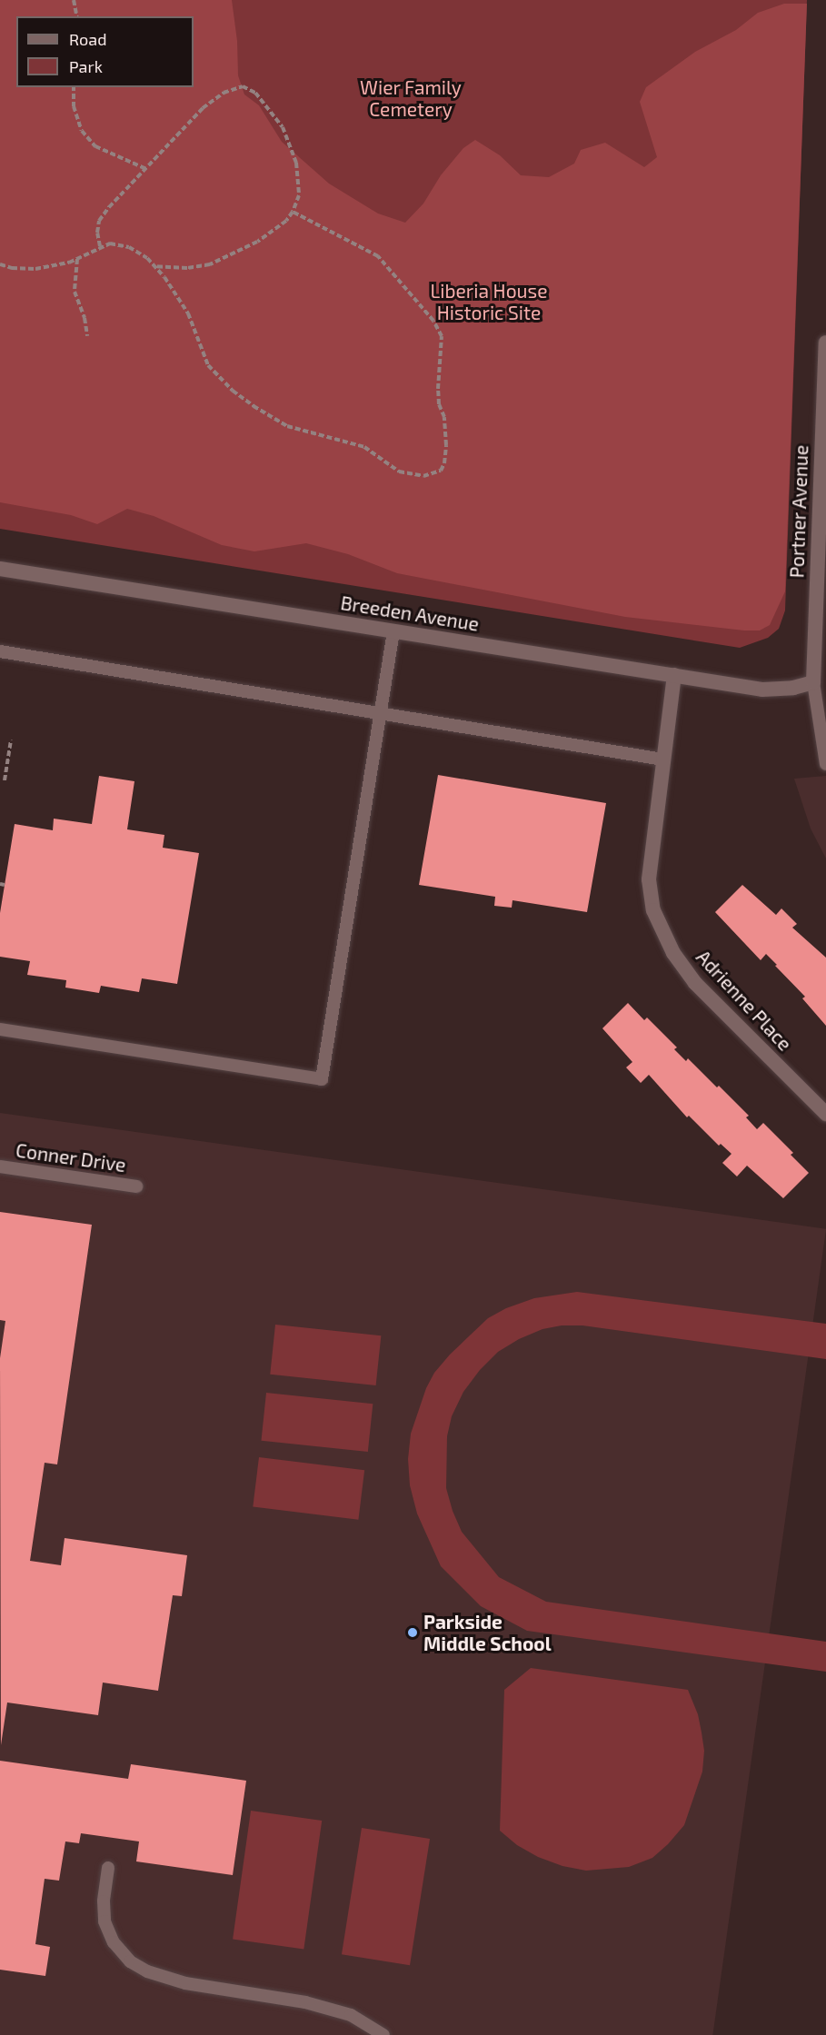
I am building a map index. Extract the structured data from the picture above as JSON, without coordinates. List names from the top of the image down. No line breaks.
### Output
{"streets":{"street":["Portner Avenue","Breeden Avenue","Adrienne Place"],"lane":["Conner Drive"]},"crossings":[["Portner Avenue","Breeden Avenue"],["Breeden Avenue","Adrienne Place"]],"parks":["Wier Family Cemetery","Liberia House Historic Site"],"places":["Parkside Middle School"],"legend":["Road","Park"]}
